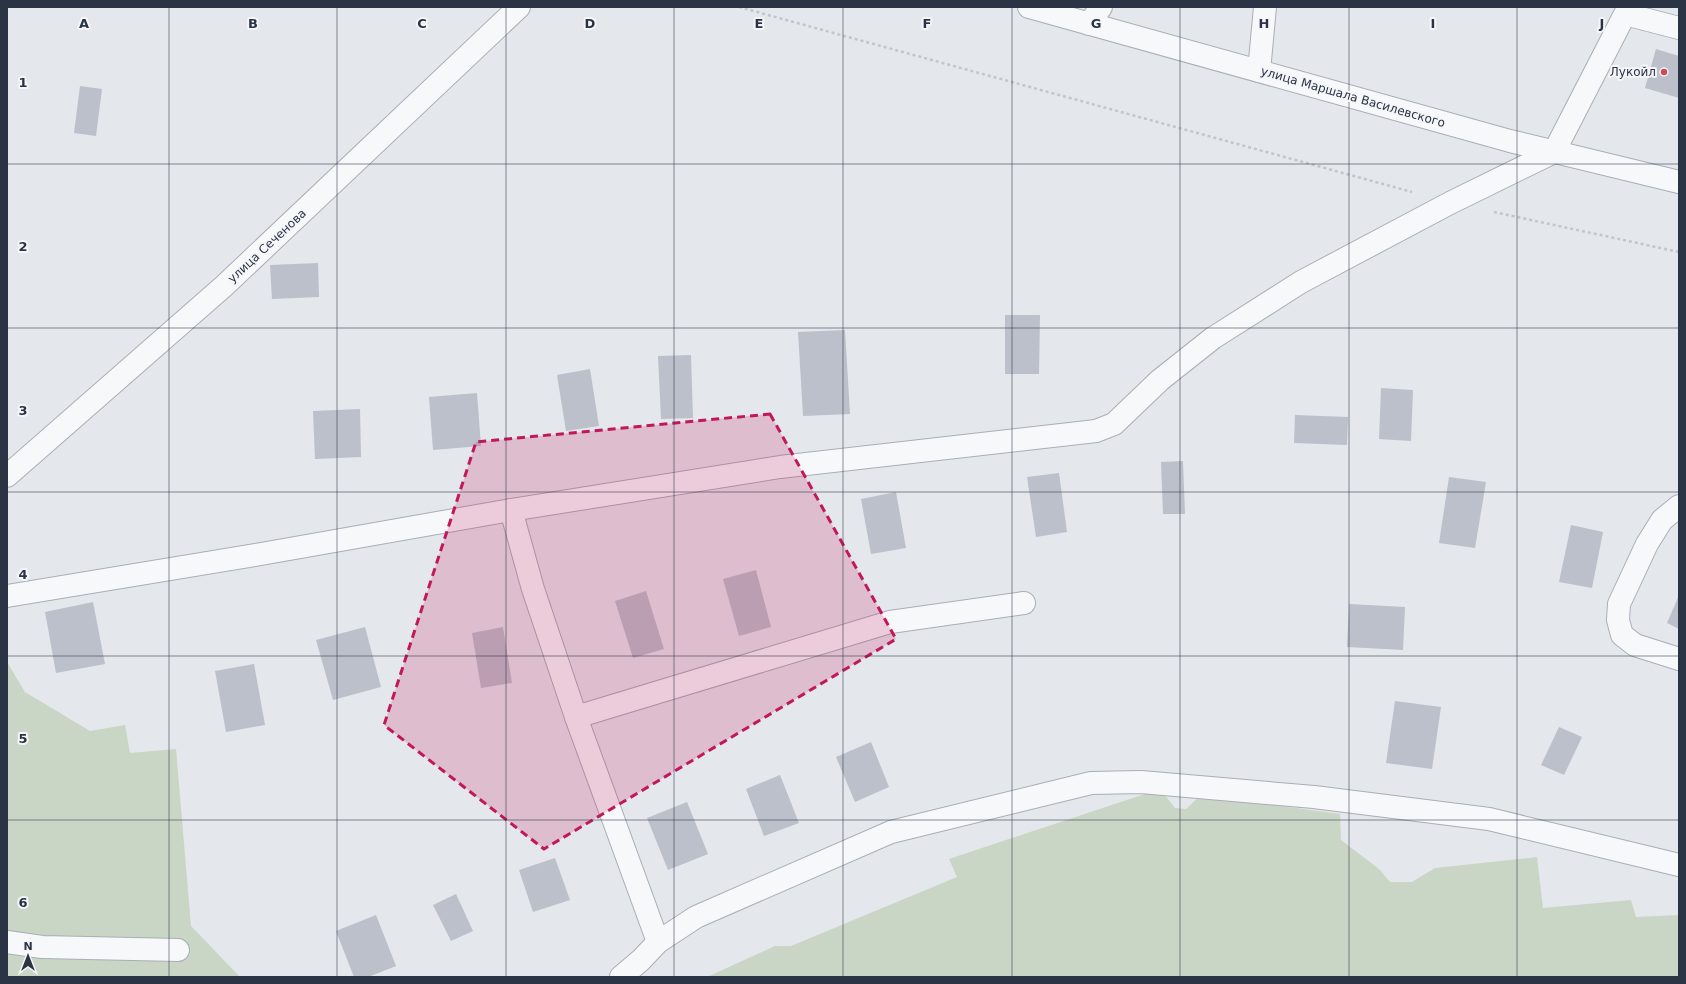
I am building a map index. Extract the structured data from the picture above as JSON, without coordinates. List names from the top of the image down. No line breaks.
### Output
{"streets":{"street":["улица Маршала Василевского","улица Сеченова"]},"places":["Лукойл"],"north":"top","grid":{"columns":["A","B","C","D","E","F","G","H","I","J"],"rows":["1","2","3","4","5","6"]}}
